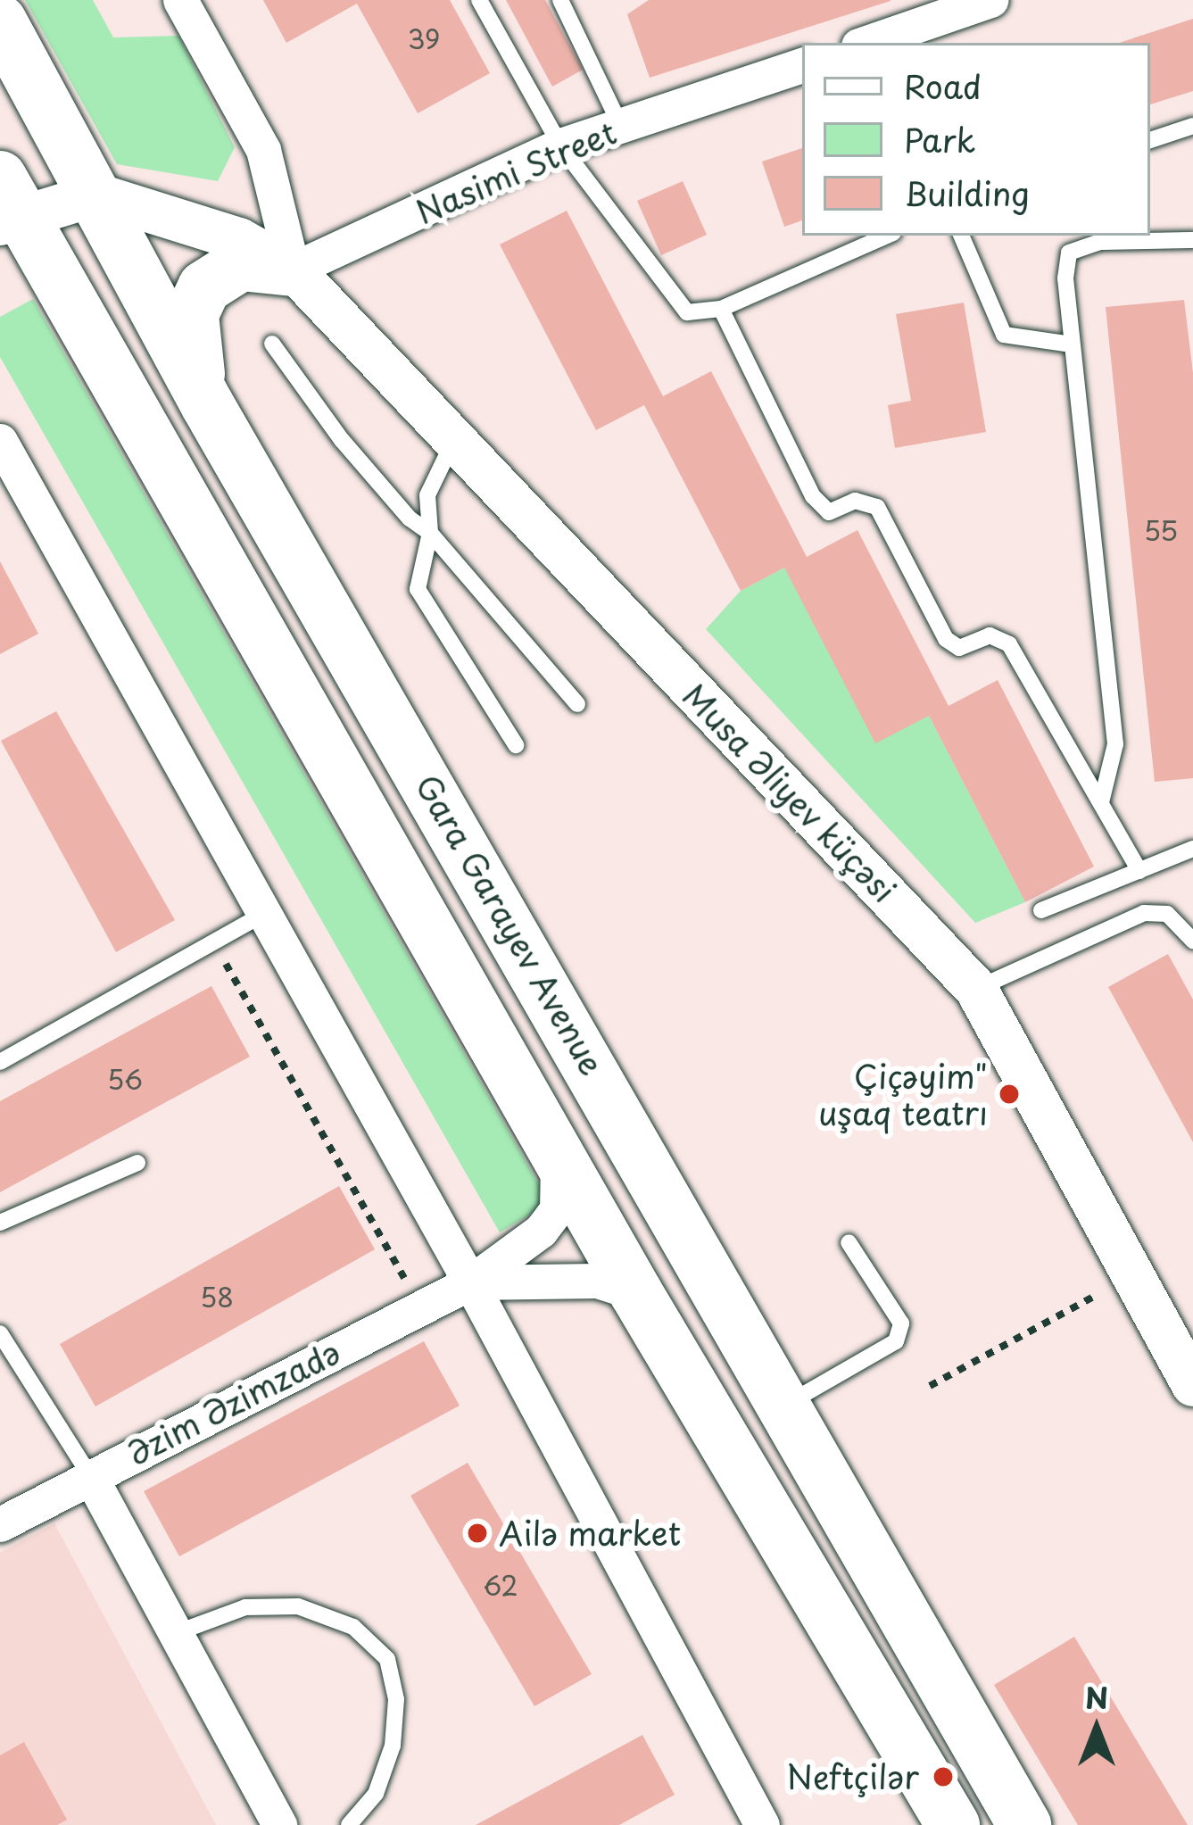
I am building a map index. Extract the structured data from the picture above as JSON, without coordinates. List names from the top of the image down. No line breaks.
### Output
{"streets":{"main road":["Gara Garayev Avenue"],"street":["Nasimi Street","Musa Əliyev küçəsi","Əzim Əzimzadə"]},"crossings":[["Nasimi Street","Musa Əliyev küçəsi"],["Musa Əliyev küçəsi","Gara Garayev Avenue"]],"places":["Çiçəyim\" uşaq teatrı","Ailə market","Neftçilər"],"house_numbers":["39","55","56","58","62"],"legend":["Road","Park","Building"],"north":"top"}
